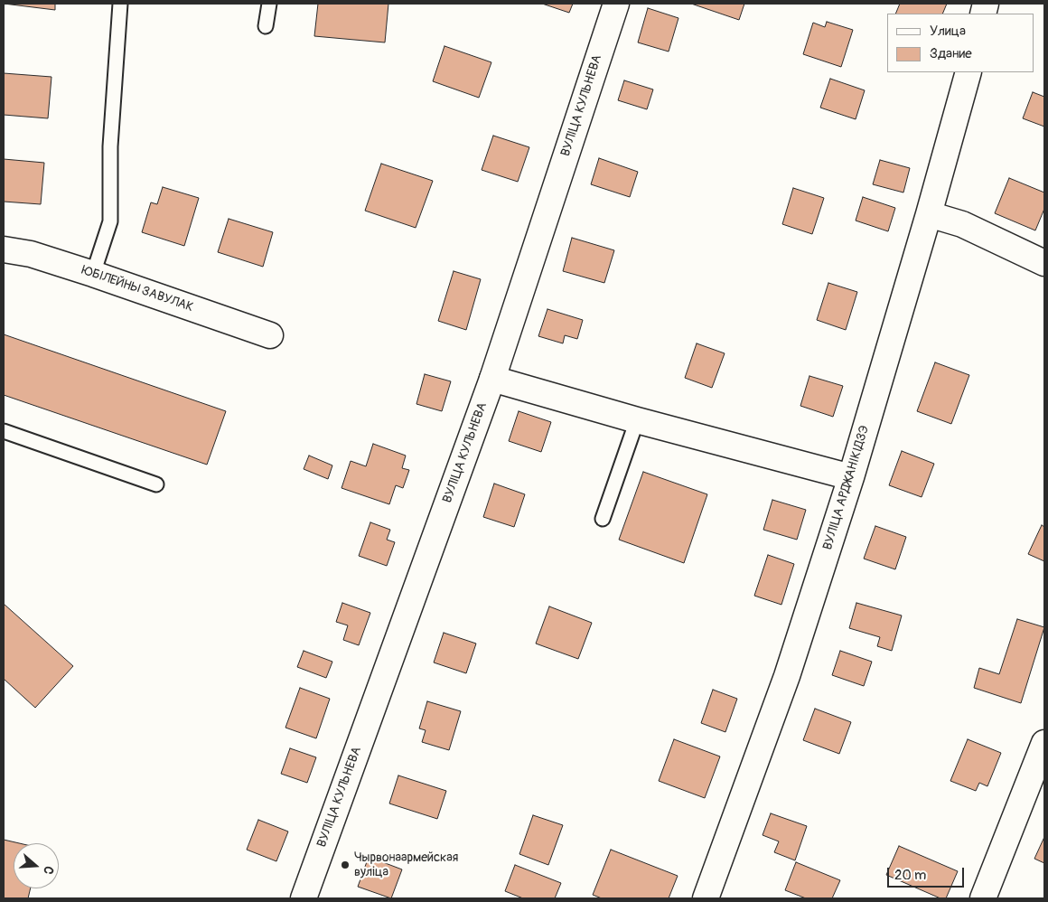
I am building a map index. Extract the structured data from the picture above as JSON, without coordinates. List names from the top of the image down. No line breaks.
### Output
{"streets":{"street":["ВУЛІЦА КУЛЬНЕВА","ЮБІЛЕЙНЫ ЗАВУЛАК","ВУЛІЦА АРДЖАНІКІДЗЭ"]},"places":["Чырвонаармейская вуліца"],"legend":["Улица","Здание"],"scale_bar":"20 m","north":"right"}
